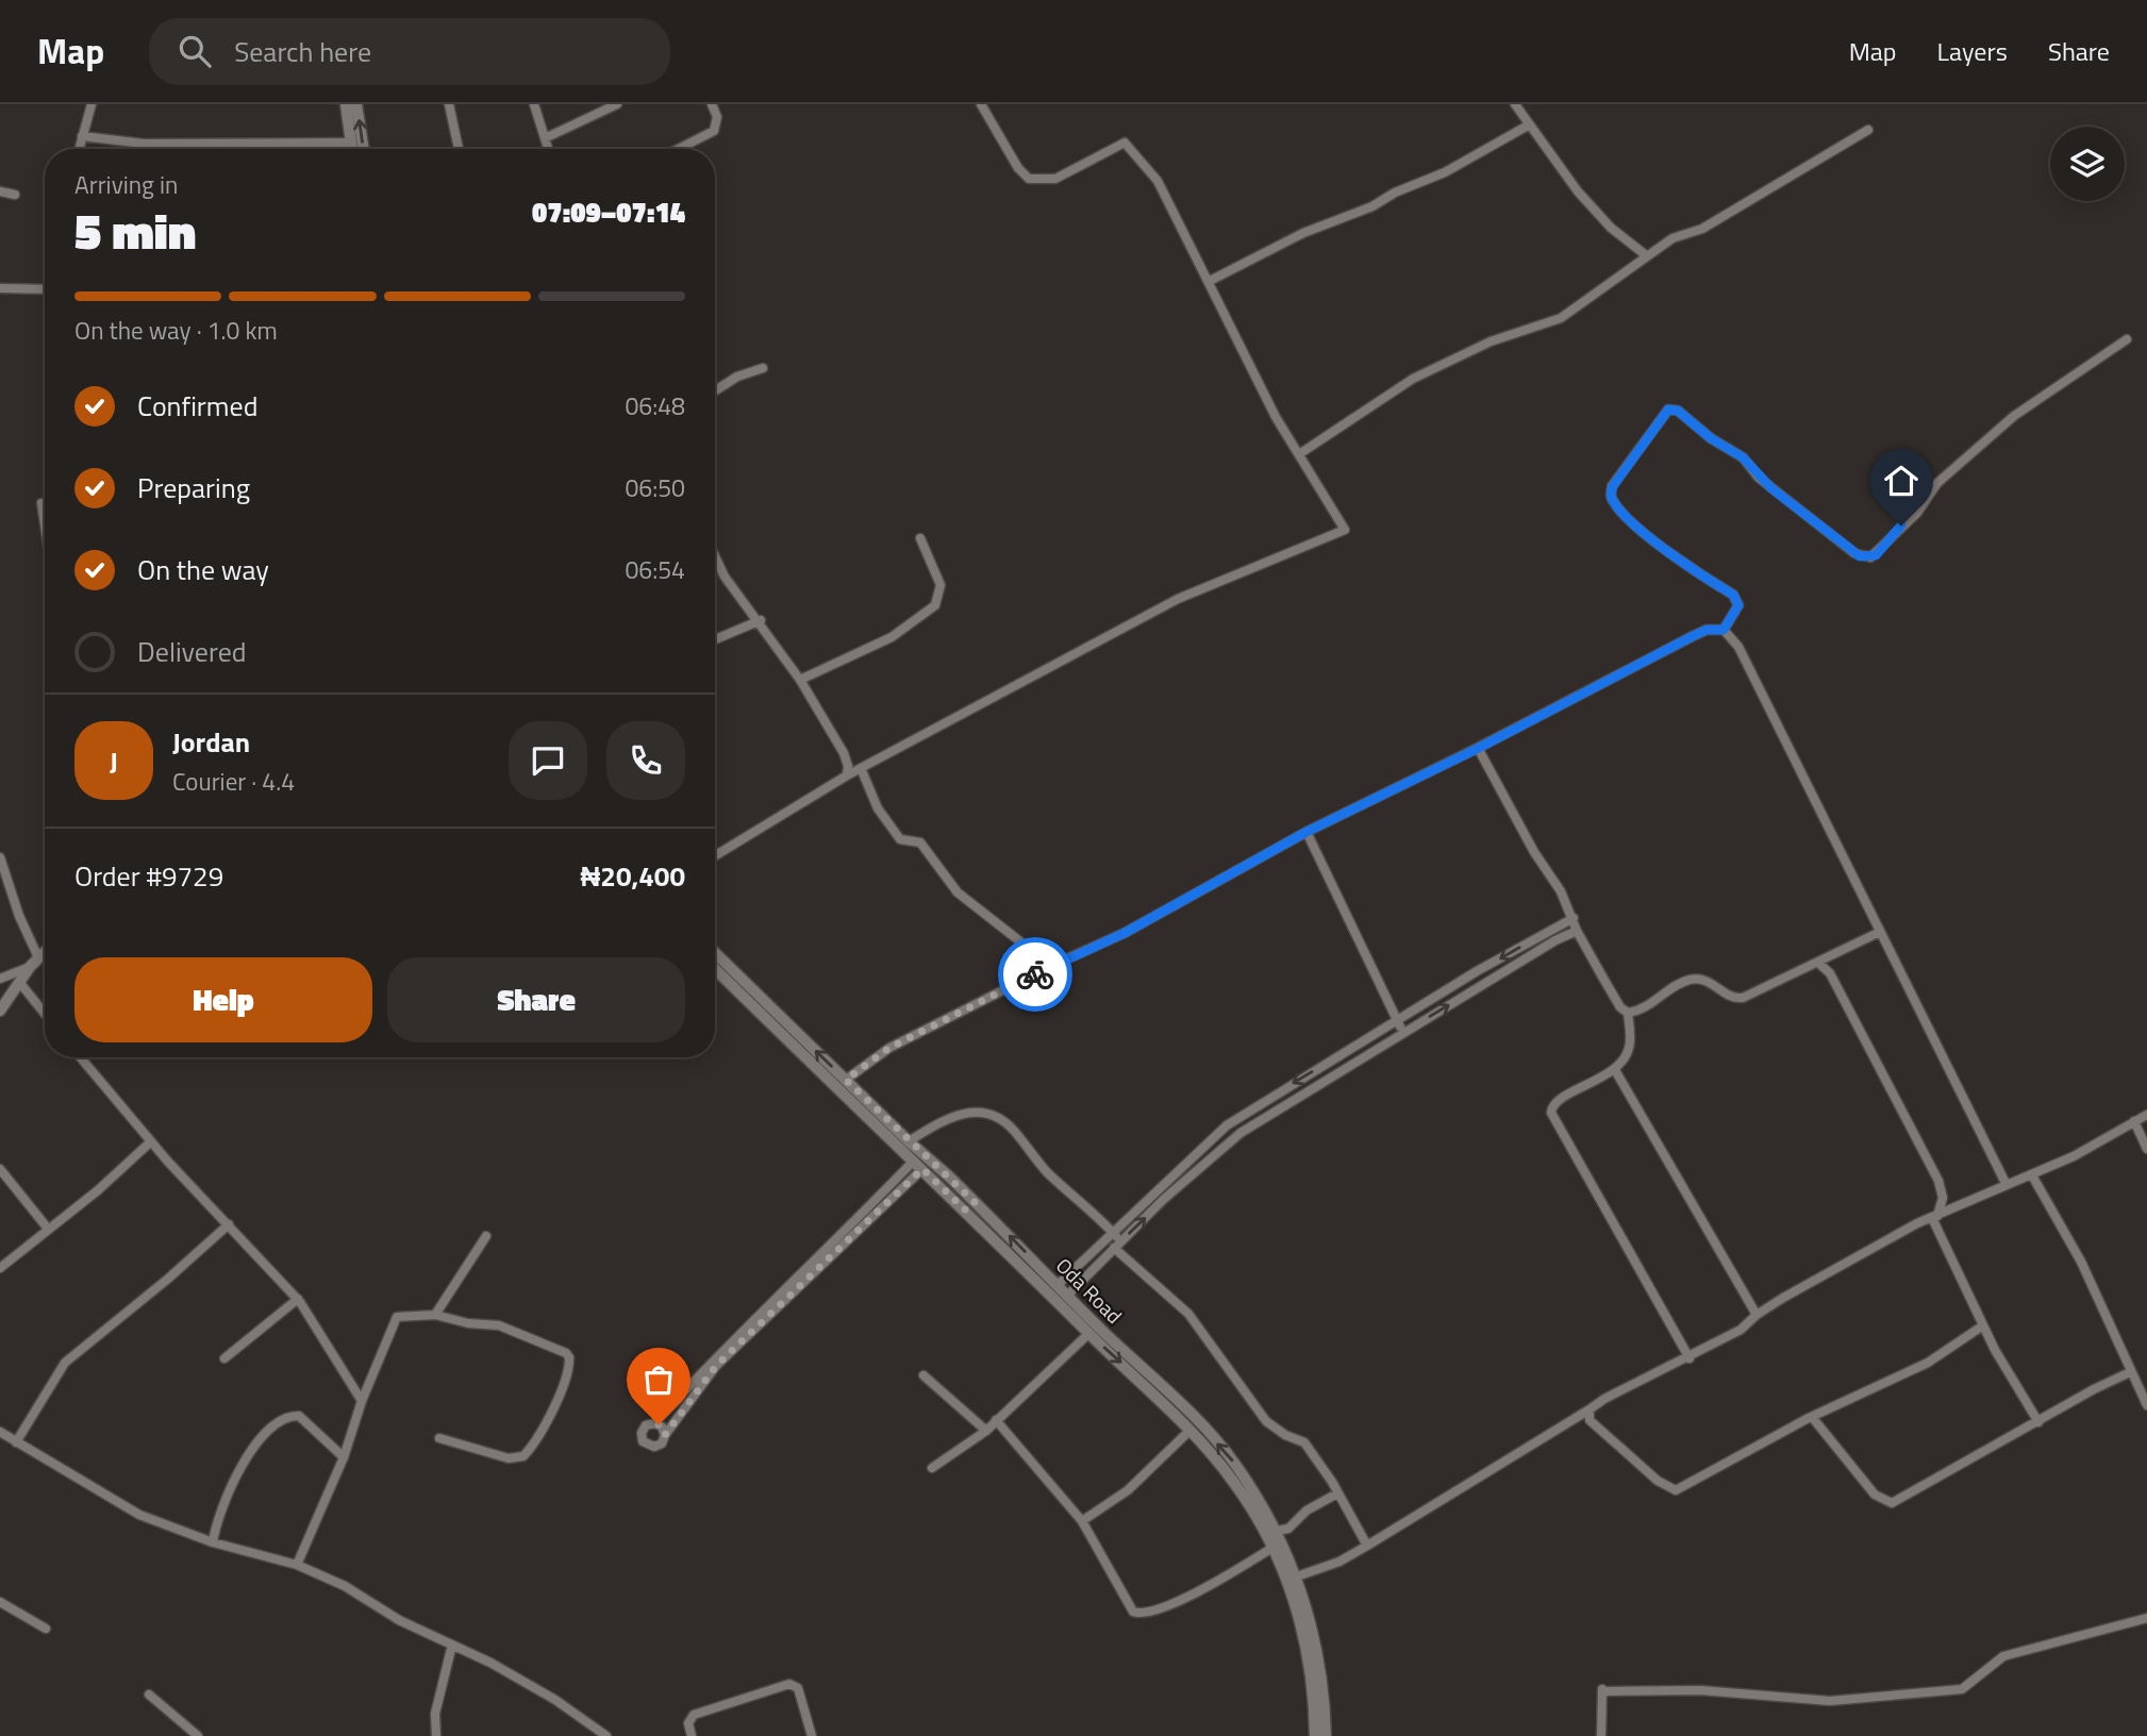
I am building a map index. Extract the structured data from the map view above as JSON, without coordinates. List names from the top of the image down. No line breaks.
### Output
{"streets":{"street":["Oda Road"]},"page":{"header":"Map","search":"Search here","nav":["Map","Layers","Share"],"heading":["5 min","Arriving in","07:09–07:14"],"panel":["Jordan","Courier · 4.4","Order #9729","₦20,400"],"bar":"On the way · 1.0 km","list":[["Confirmed","06:48"],["Preparing","06:50"],["On the way","06:54"],"Delivered"],"round":"J","buttons":["Help","Share"]}}
